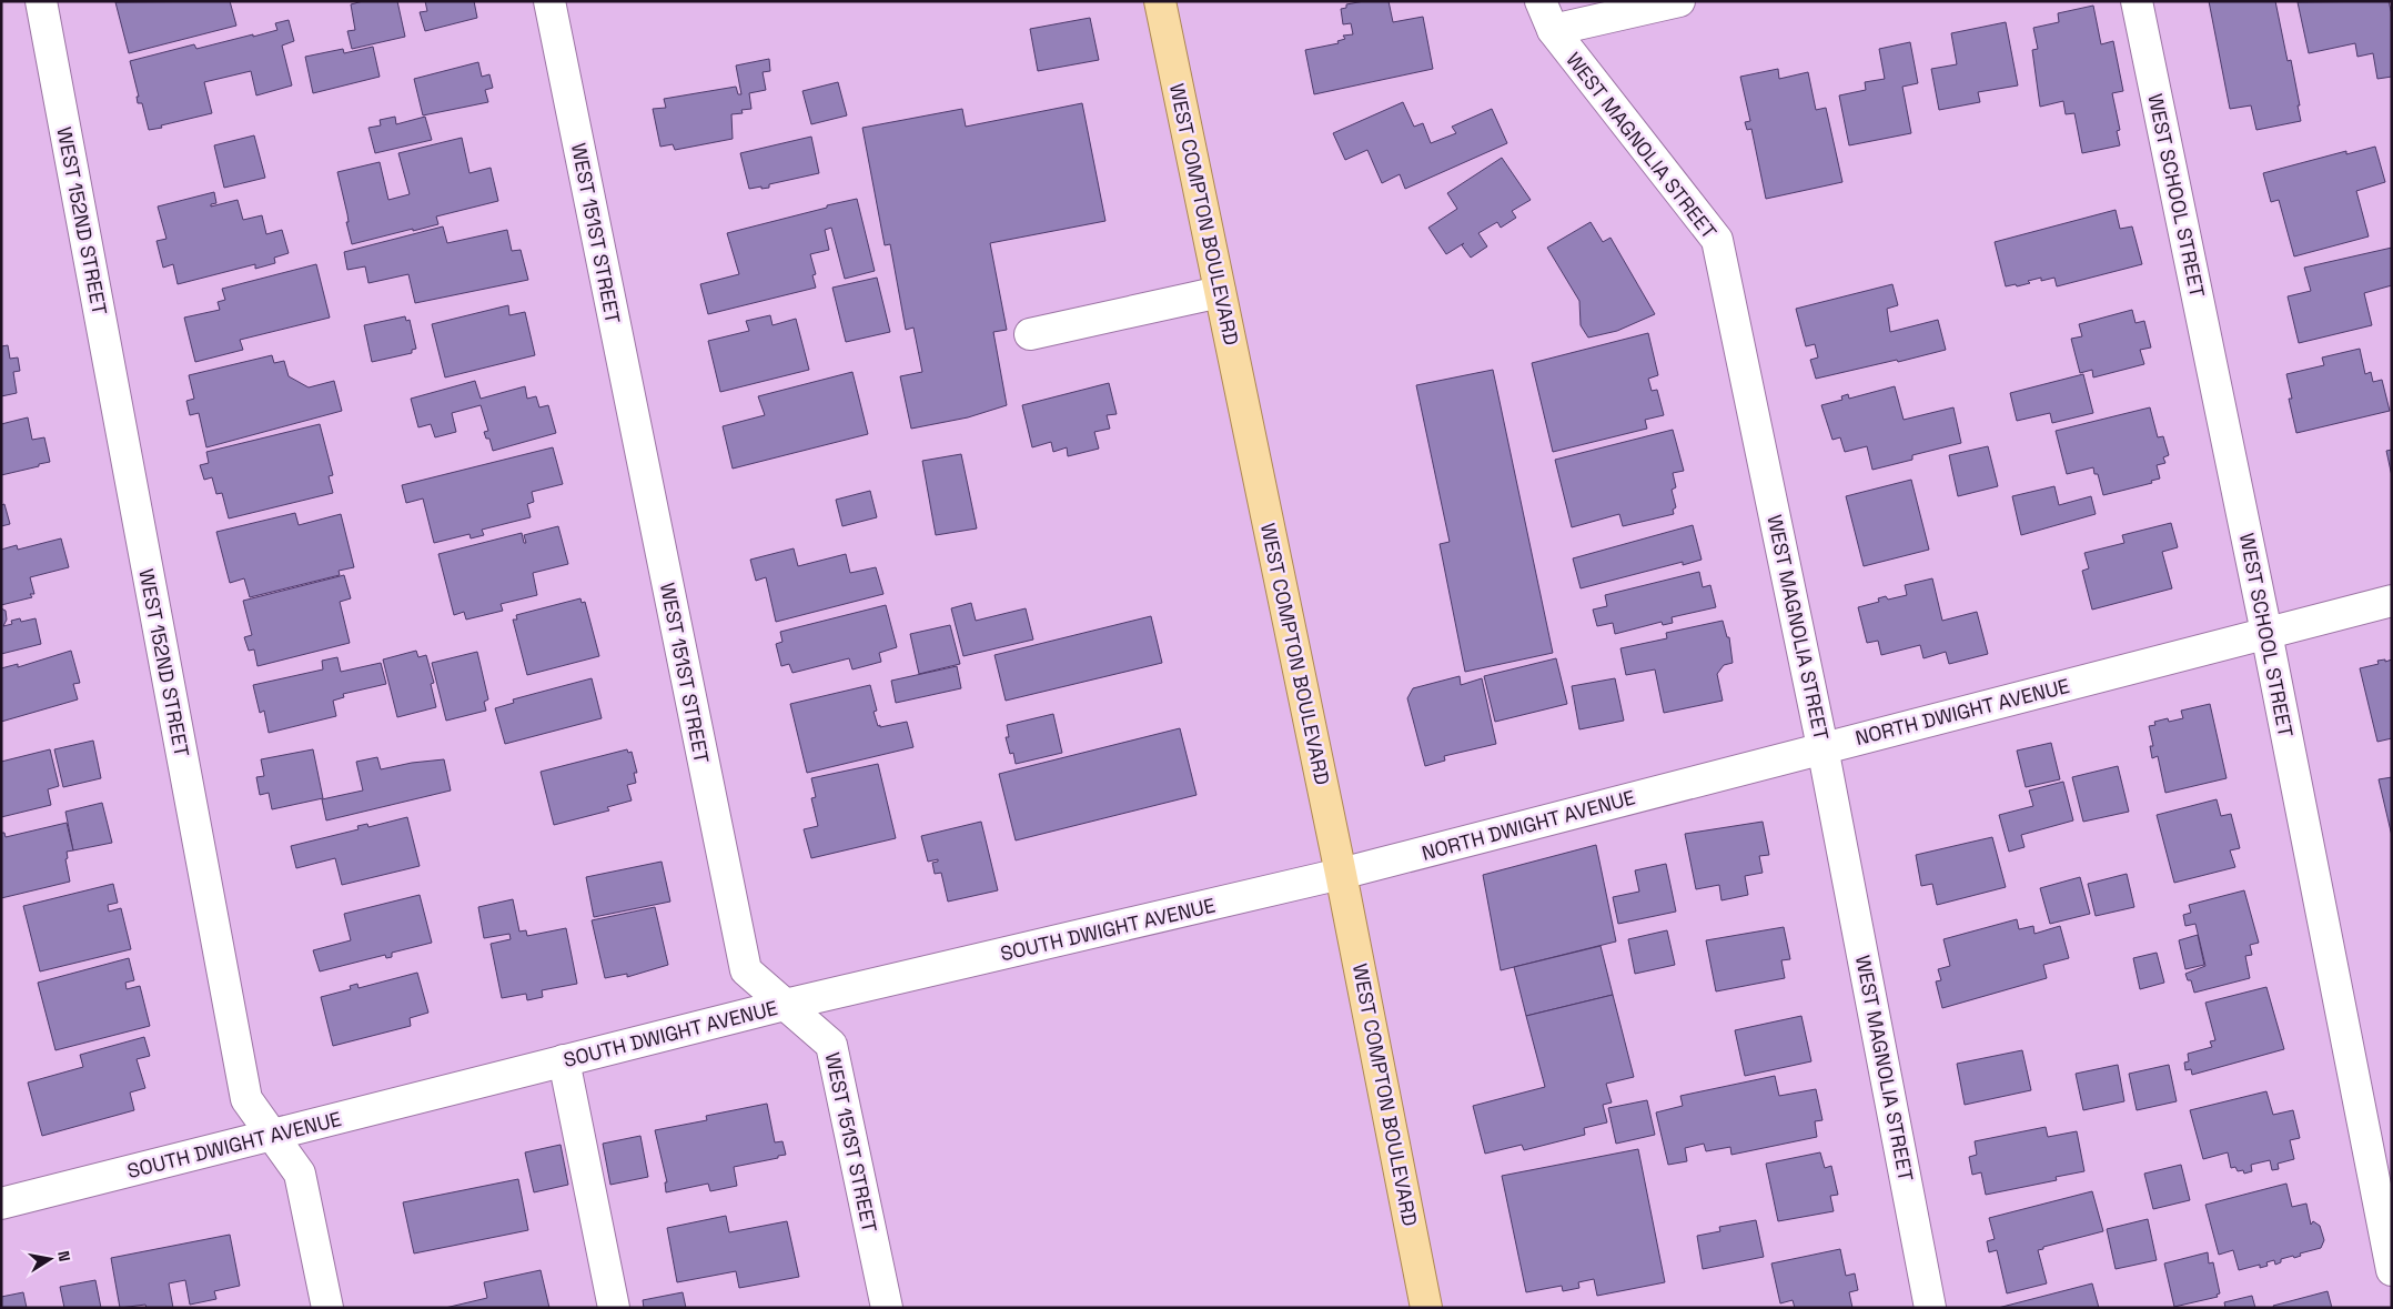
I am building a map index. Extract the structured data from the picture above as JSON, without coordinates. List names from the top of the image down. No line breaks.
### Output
{"streets":{"main road":["WEST COMPTON BOULEVARD"],"street":["WEST MAGNOLIA STREET","WEST SCHOOL STREET","WEST 152ND STREET","WEST 151ST STREET","NORTH DWIGHT AVENUE","SOUTH DWIGHT AVENUE"]},"crossings":[["WEST MAGNOLIA STREET","NORTH DWIGHT AVENUE"],["WEST SCHOOL STREET","NORTH DWIGHT AVENUE"],["WEST COMPTON BOULEVARD","NORTH DWIGHT AVENUE"],["WEST COMPTON BOULEVARD","SOUTH DWIGHT AVENUE"],["WEST 152ND STREET","SOUTH DWIGHT AVENUE"],["WEST 151ST STREET","SOUTH DWIGHT AVENUE"],["NORTH DWIGHT AVENUE","SOUTH DWIGHT AVENUE"]],"north":"right"}
